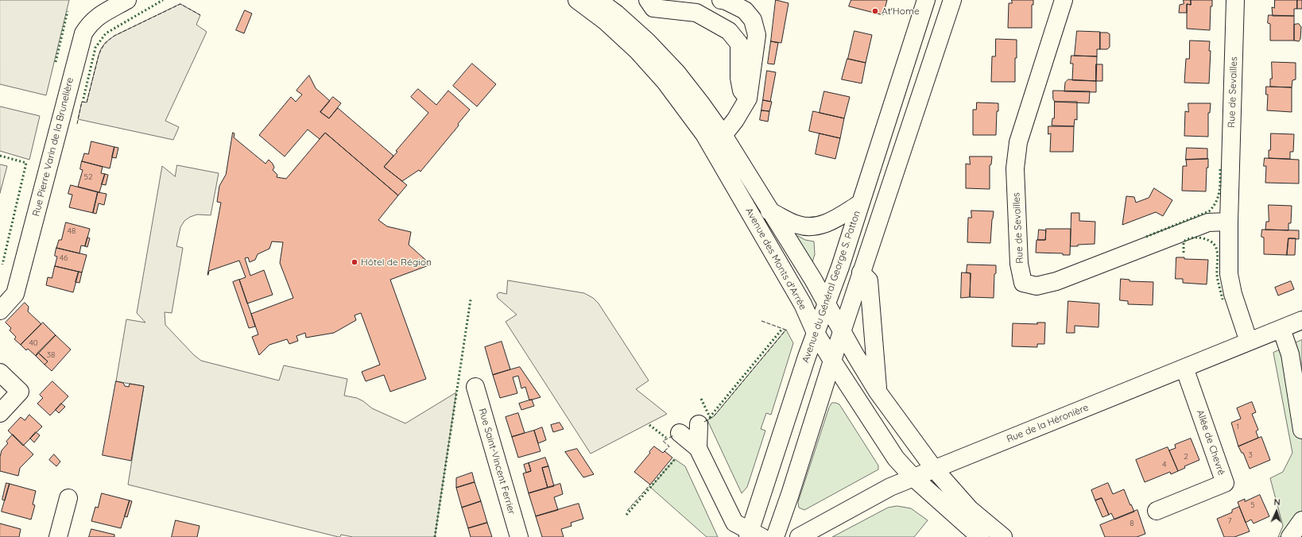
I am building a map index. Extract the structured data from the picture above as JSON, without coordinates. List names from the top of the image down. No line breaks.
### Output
{"streets":{"street":["Rue de Sevailles","Rue Pierre Varin de la Brunelière","Avenue des Monts d'Arrée","Avenue du Général George S. Patton","Rue de la Héronière","Allée de Chevré","Rue Saint-Vincent Ferrier"]},"crossings":[["Rue de Sevailles","Rue de la Héronière"],["Avenue des Monts d'Arrée","Avenue du Général George S. Patton"],["Avenue des Monts d'Arrée","Rue de la Héronière"],["Rue de la Héronière","Allée de Chevré"]],"places":["At'Home","Hôtel de Région"],"house_numbers":["52","48","46","40","38","1","3","2","4","5","7","8"],"north":"top"}
